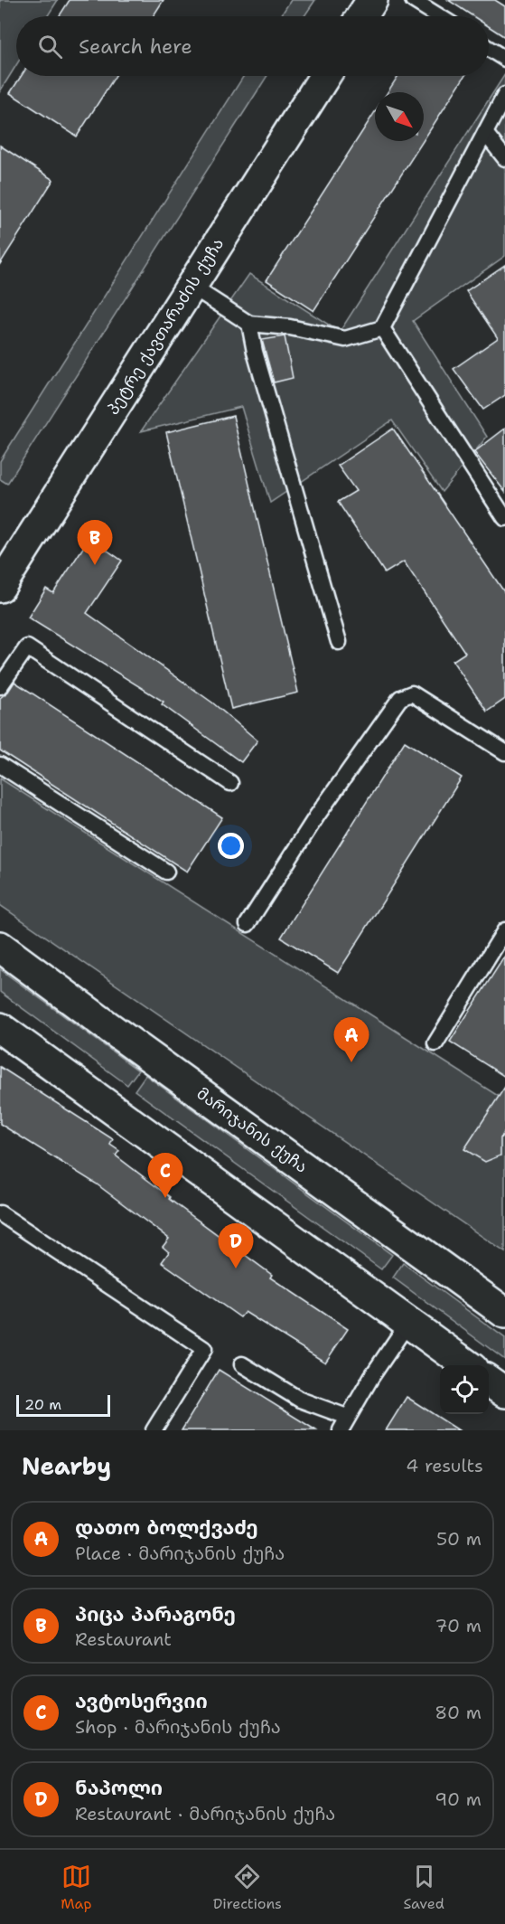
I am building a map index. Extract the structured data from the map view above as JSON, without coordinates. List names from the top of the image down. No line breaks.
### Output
{"streets":{"street":["პეტრე ქავთარაძის ქუჩა","მარიჯანის ქუჩა"]},"scale_bar":"20 m","north":"bottom right","page":{"search":"Search here","pins":["B","A","C","D"],"scale":"20 m","heading":["Nearby","4 results"],"list":[{"mark":"A","name":"დათო ბოლქვაძე","note":"Place · მარიჯანის ქუჩა","value":"50 m"},{"mark":"B","name":"პიცა პარაგონე","note":"Restaurant","value":"70 m"},{"mark":"C","name":"ავტოსერვიი","note":"Shop · მარიჯანის ქუჩა","value":"80 m"},{"mark":"D","name":"ნაპოლი","note":"Restaurant · მარიჯანის ქუჩა","value":"90 m"}],"nav":["Map","Directions","Saved"]}}
